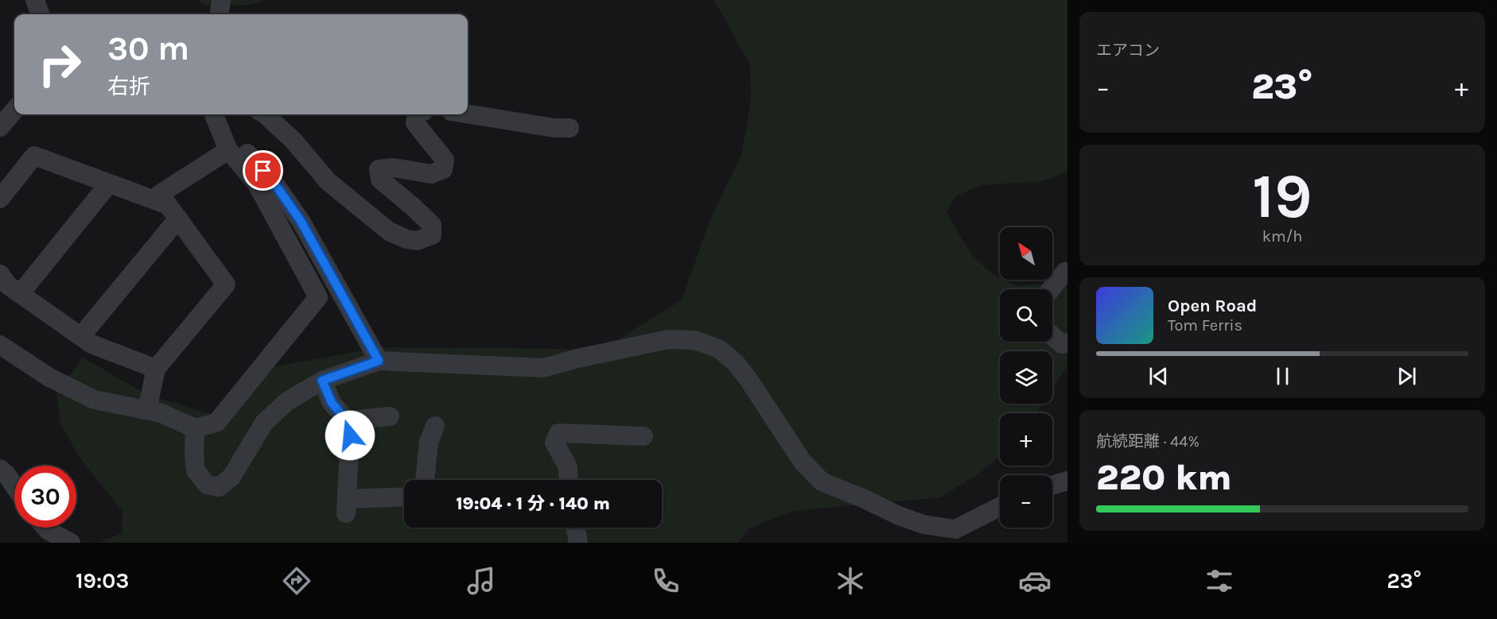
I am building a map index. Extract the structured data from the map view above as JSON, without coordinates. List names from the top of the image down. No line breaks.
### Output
{"north":"top left","page":{"tile":["エアコン",["19","km/h"],["航続距離 · 44%","220 km"]],"turn":["30 m","右折"],"heat":["−","23°","+"],"map_buttons":["+","−"],"song":["Open Road","Tom Ferris"],"limit":"30","trip":"19:04 · 1 分 · 140 m","tabs":["19:03","23°"]}}
